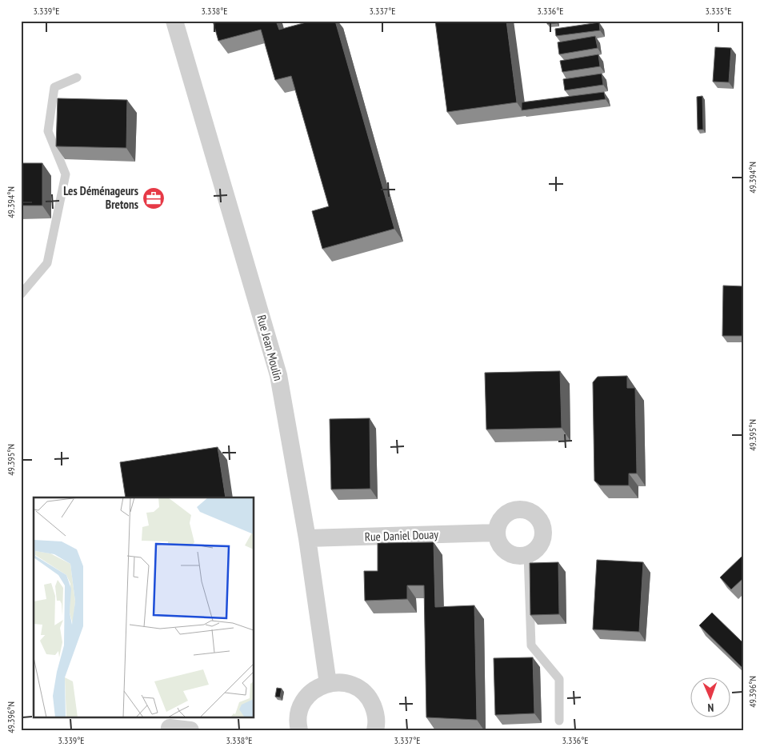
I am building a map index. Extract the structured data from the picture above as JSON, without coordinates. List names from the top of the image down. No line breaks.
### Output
{"streets":{"street":["Rue Jean Moulin","Rue Daniel Douay"]},"crossings":[["Rue Jean Moulin","Rue Daniel Douay"]],"places":{"office":["Les Déménageurs Bretons"]},"north":"bottom","coordinates":["3.339°E","3.338°E","3.337°E","3.336°E","3.335°E","49.394°N","49.395°N","49.396°N"]}
